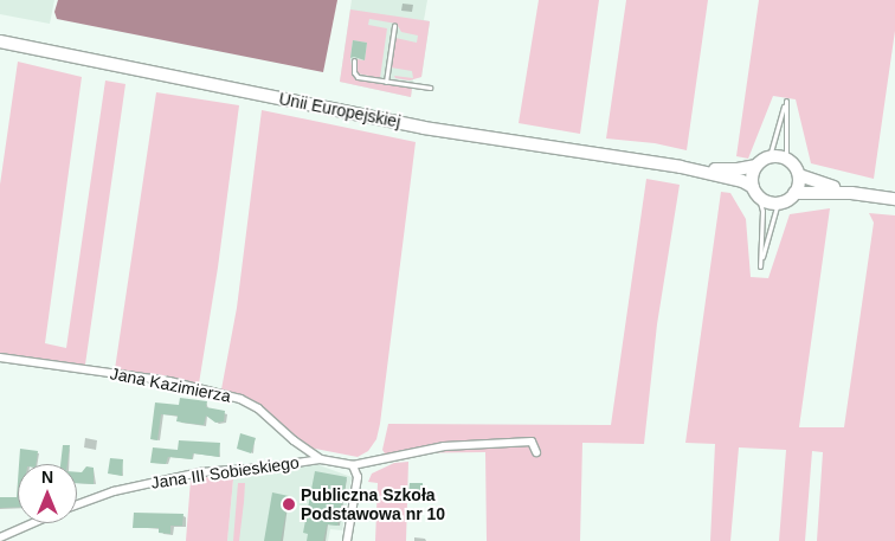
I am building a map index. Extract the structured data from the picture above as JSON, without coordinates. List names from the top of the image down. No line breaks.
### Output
{"streets":{"main road":["Unii Europejskiej"],"street":["Jana Kazimierza","Jana III Sobieskiego"]},"crossings":[["Jana Kazimierza","Jana III Sobieskiego"]],"places":["Publiczna Szkoła Podstawowa nr 10"],"north":"top"}
